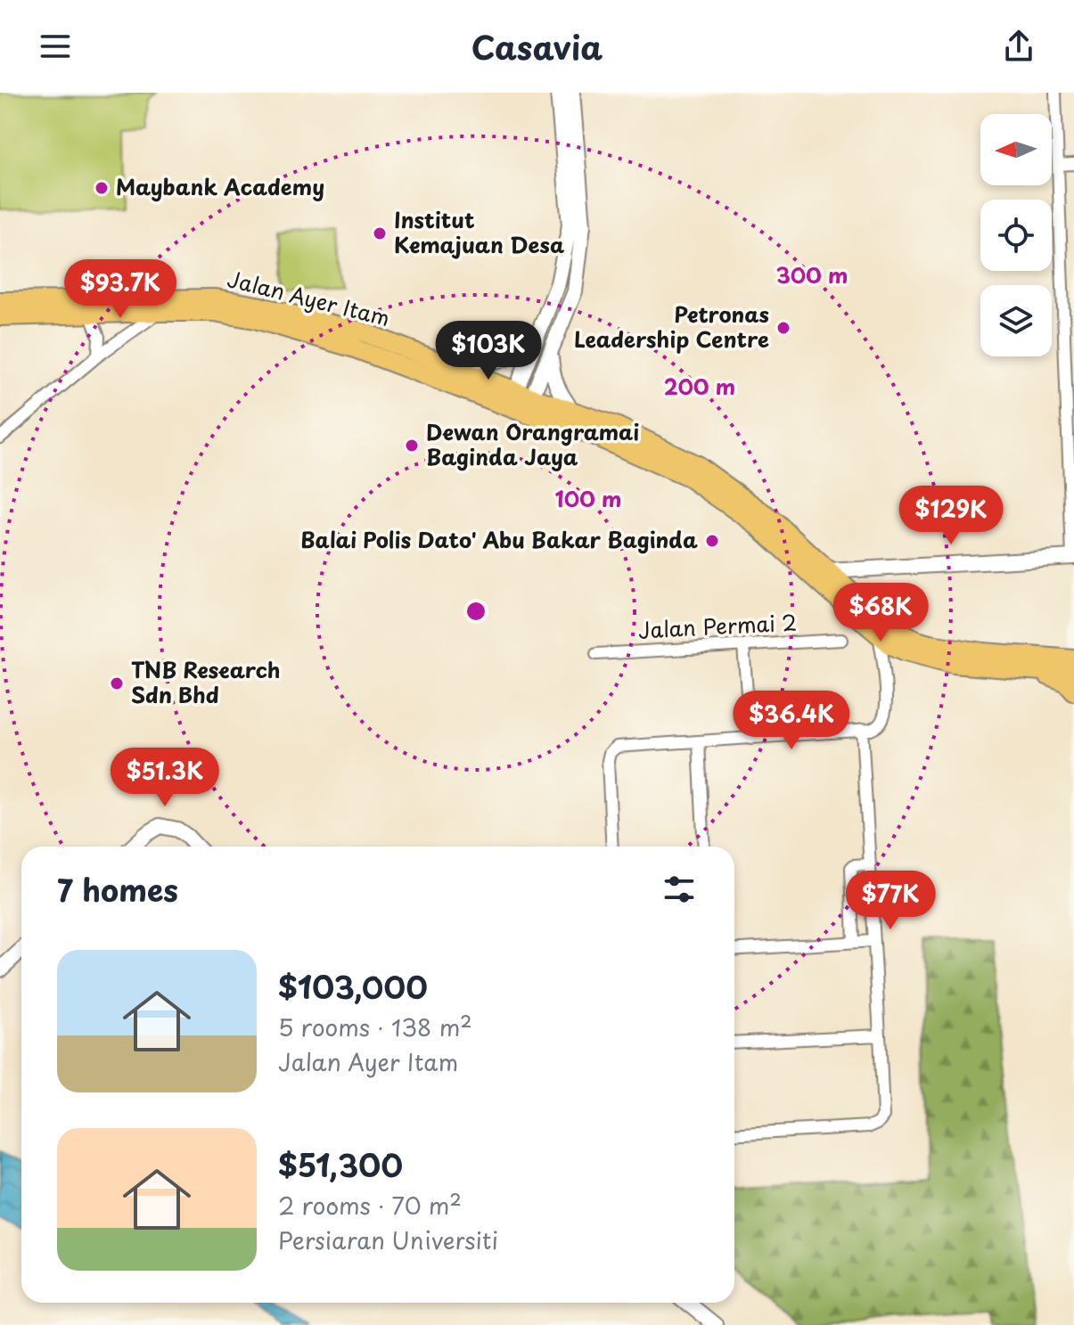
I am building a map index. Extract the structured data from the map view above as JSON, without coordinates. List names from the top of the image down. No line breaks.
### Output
{"streets":{"main road":["Jalan Ayer Itam"],"street":["Jalan Permai 2"]},"places":["Maybank Academy","Institut Kemajuan Desa","Petronas Leadership Centre","Dewan Orangramai Baginda Jaya","Balai Polis Dato' Abu Bakar Baginda","TNB Research Sdn Bhd"],"north":"left","page":{"header":"Casavia","price":["$93.7K","$103K","$129K","$68K","$36.4K","$51.3K","$77K"],"heading":"7 homes","list":[{"name":"$103,000","note":"5 rooms · 138 m² · Jalan Ayer Itam"},{"name":"$51,300","note":"2 rooms · 70 m² · Persiaran Universiti"}]},"rings":["300 m","200 m","100 m"]}
